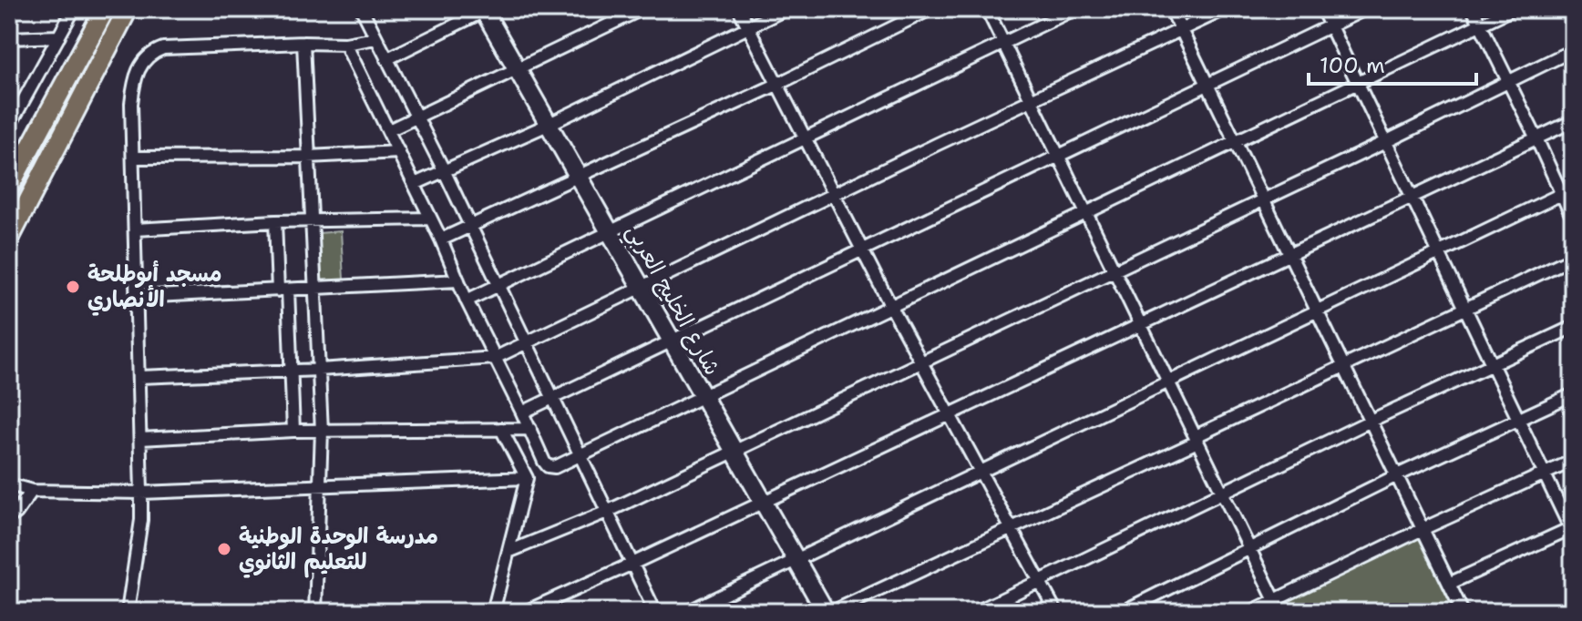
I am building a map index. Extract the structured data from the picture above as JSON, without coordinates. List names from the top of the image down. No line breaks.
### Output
{"streets":{"main road":["شارع الخليج العربي"]},"places":["مسجد أبوطلحة الأنصاري","مدرسة الوحدة الوطنية للتعليم الثانوي"],"scale_bar":"100 m"}
